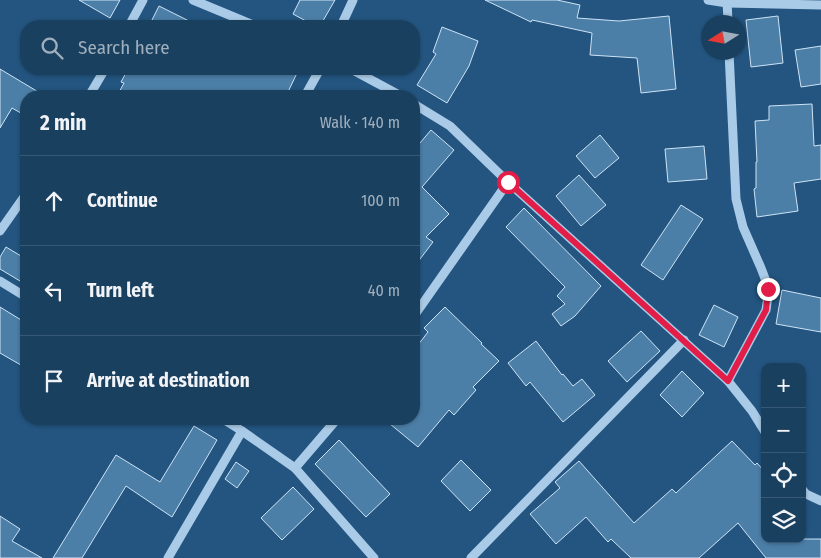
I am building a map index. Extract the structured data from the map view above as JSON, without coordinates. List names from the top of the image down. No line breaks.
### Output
{"north":"left","page":{"search":"Search here","heading":["2 min","Walk · 140 m"],"list":[["Continue","100 m"],["Turn left","40 m"],"Arrive at destination"],"map_buttons":["+","−"]}}
